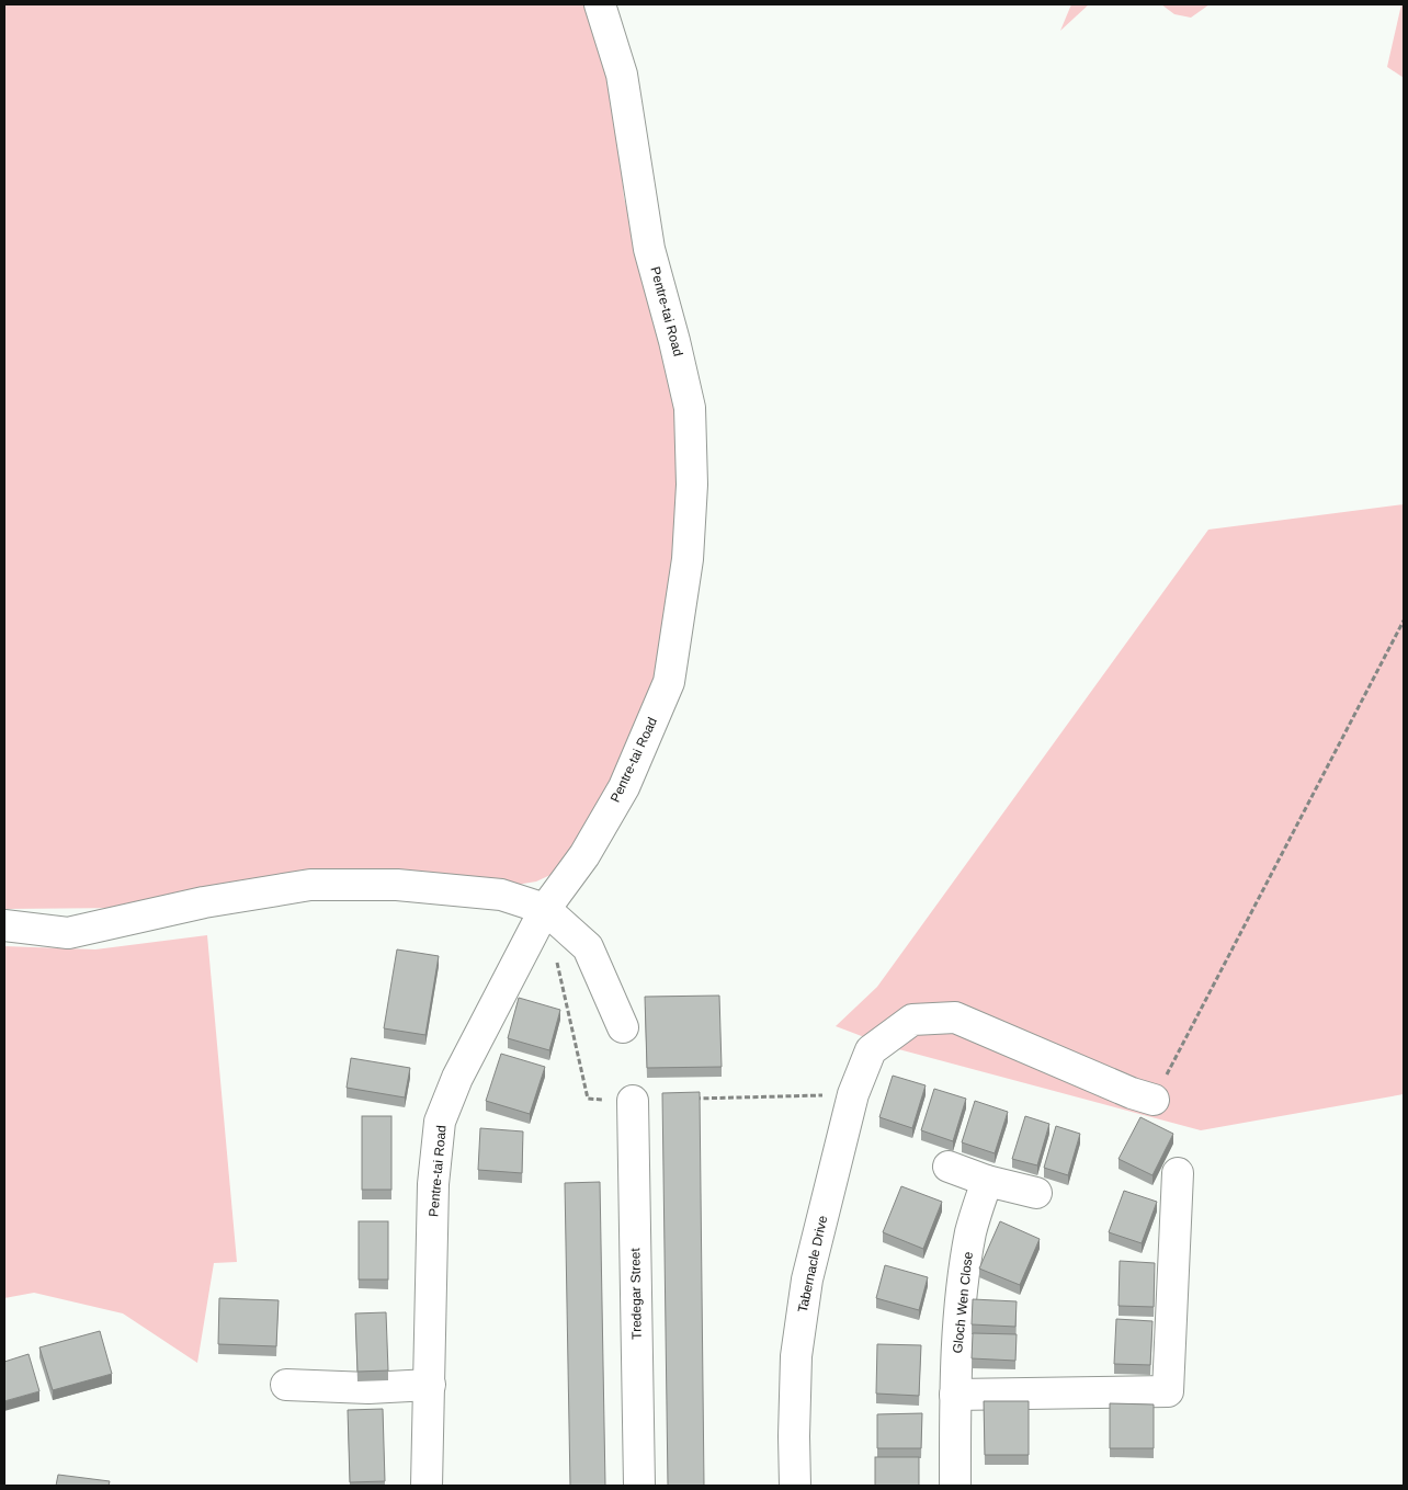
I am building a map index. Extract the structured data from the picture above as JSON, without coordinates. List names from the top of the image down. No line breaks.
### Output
{"streets":{"street":["Pentre-tai Road","Tabernacle Drive","Tredegar Street","Gloch Wen Close"]}}
